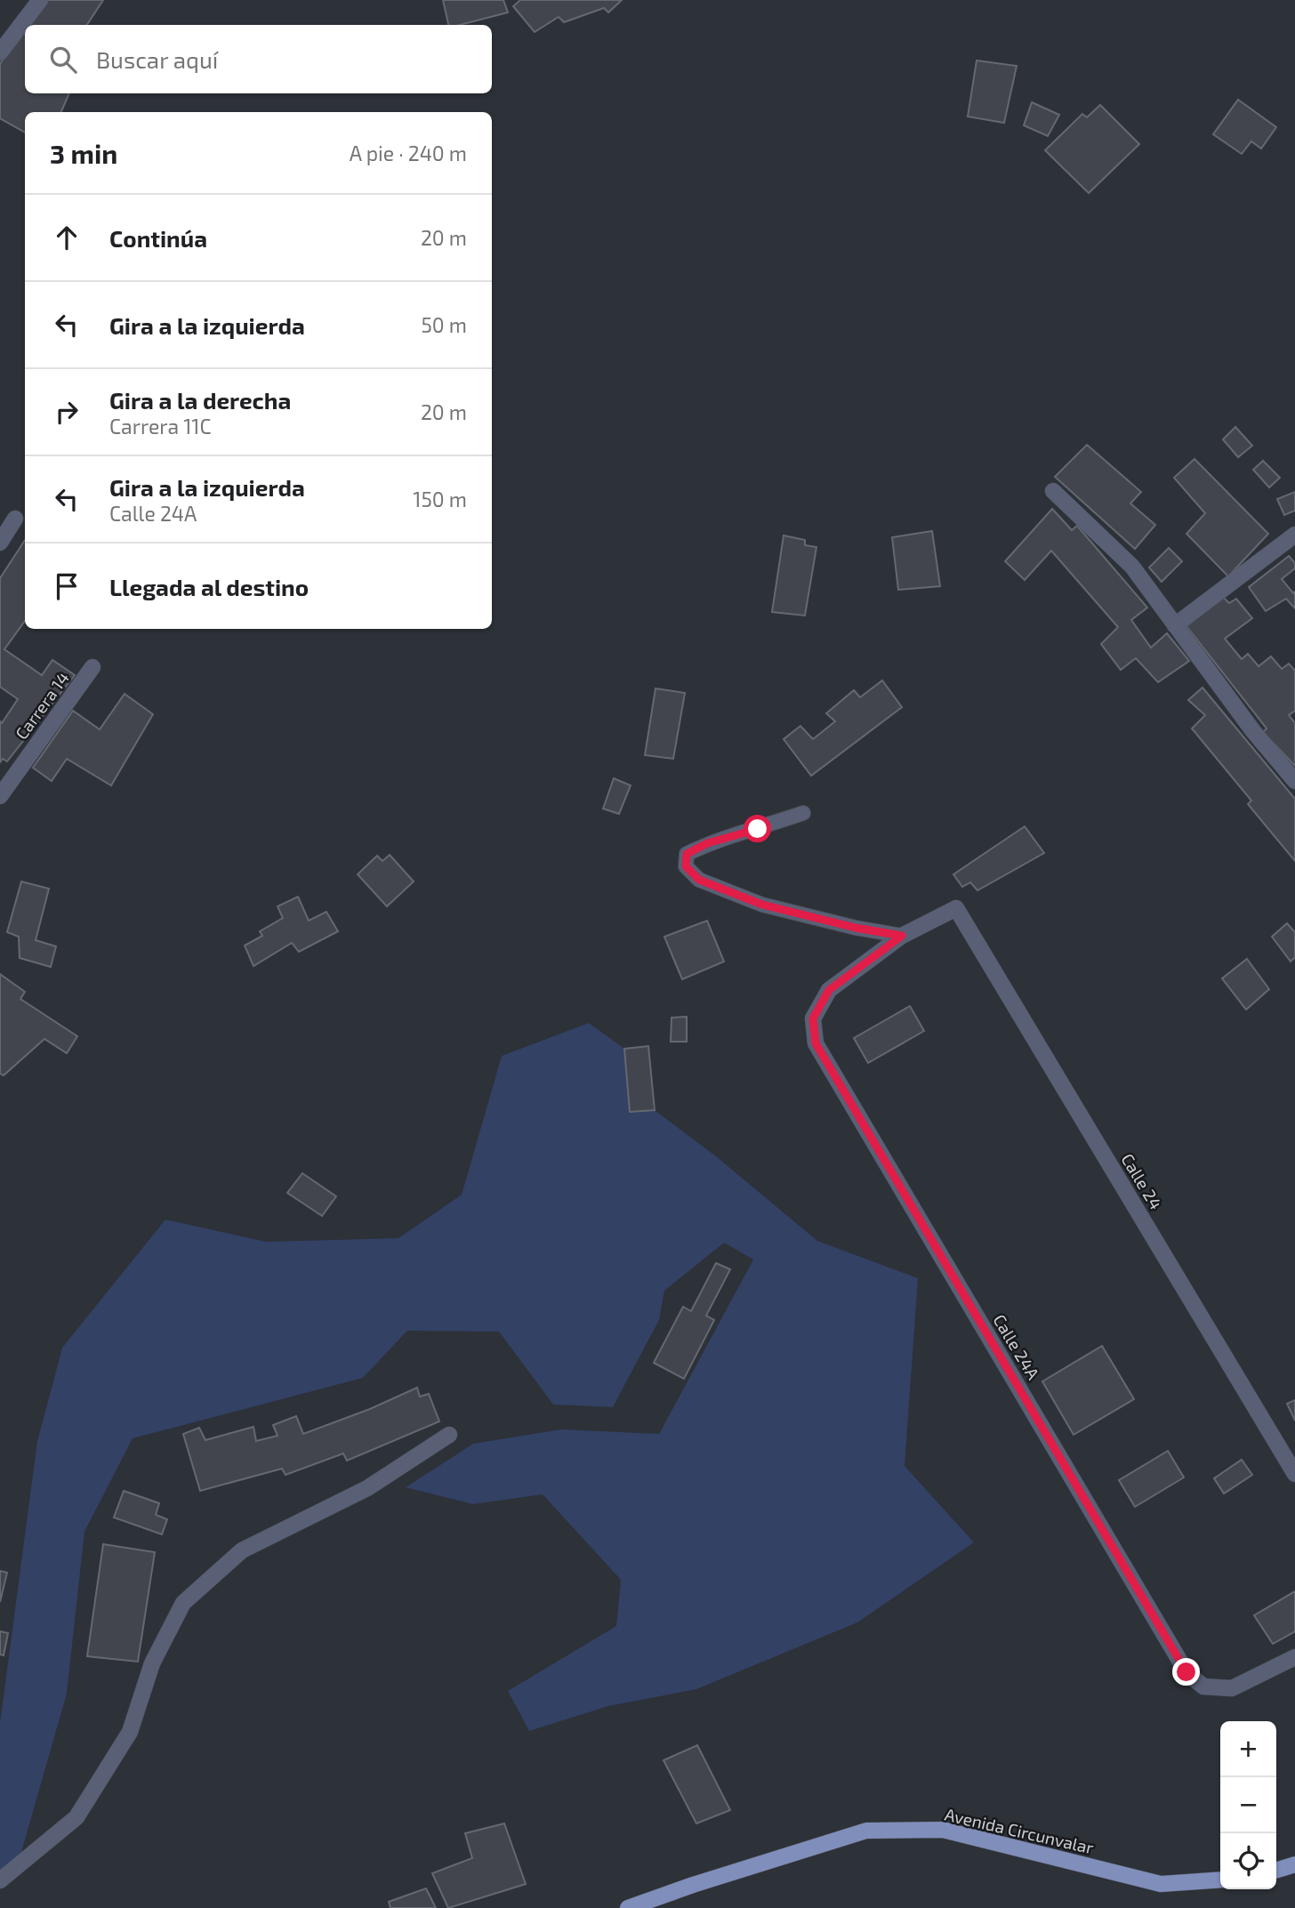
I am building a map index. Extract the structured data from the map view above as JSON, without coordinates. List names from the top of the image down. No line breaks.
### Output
{"streets":{"main road":["Avenida Circunvalar"],"street":["Carrera 14","Calle 24","Calle 24A"]},"crossings":[["Calle 24","Calle 24A"]],"page":{"search":"Buscar aquí","heading":["3 min","A pie · 240 m"],"list":[["Continúa","20 m"],["Gira a la izquierda","50 m"],["Gira a la derecha","Carrera 11C","20 m"],["Gira a la izquierda","Calle 24A","150 m"],"Llegada al destino"],"map_buttons":["+","−"]}}
